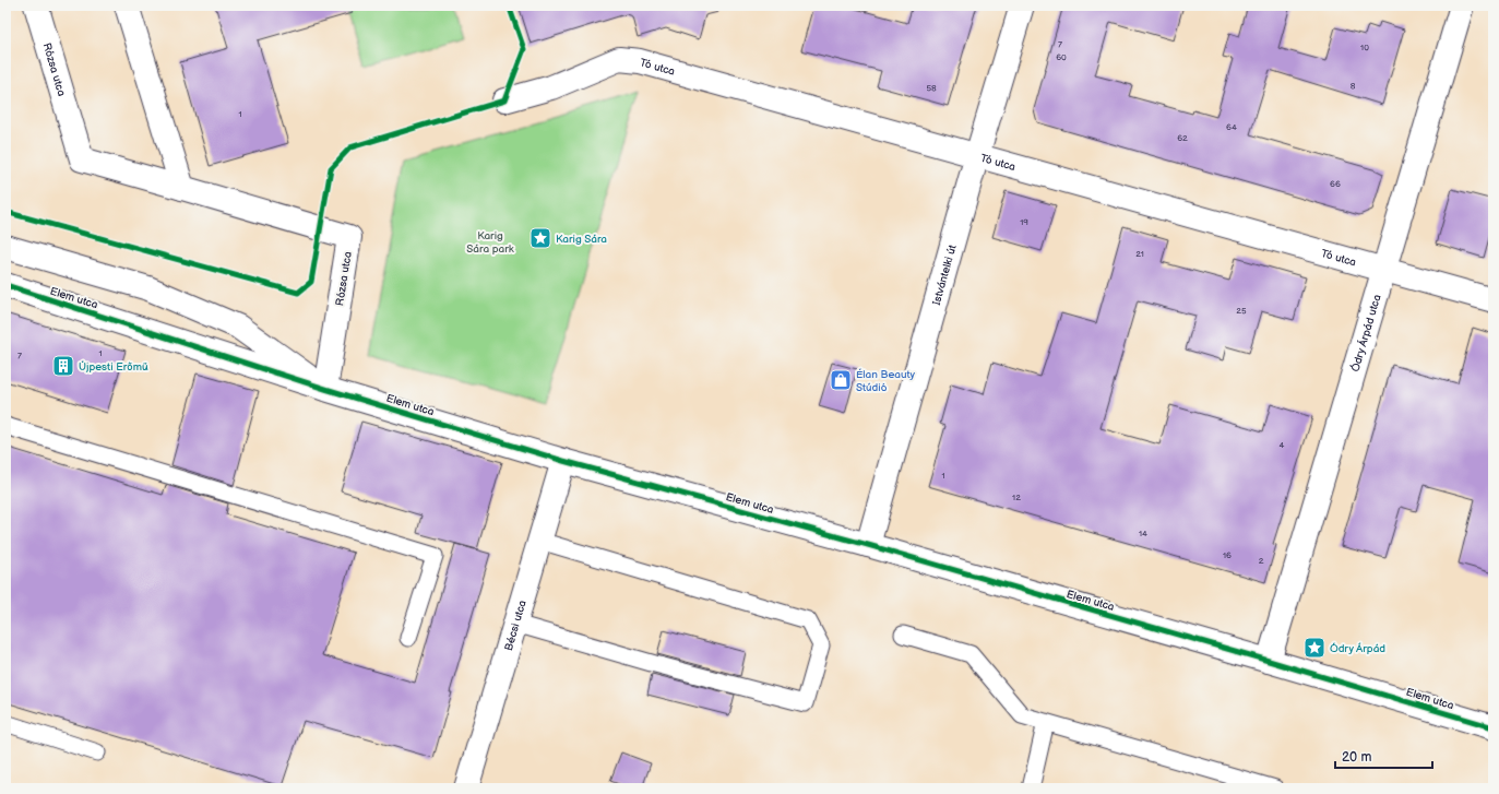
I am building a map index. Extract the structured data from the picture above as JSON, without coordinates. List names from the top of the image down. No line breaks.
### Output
{"streets":{"street":["Tó utca","Rózsa utca","Istvántelki út","Elem utca","Ódry Árpád utca","Bécsi utca"]},"crossings":[["Tó utca","Istvántelki út"],["Tó utca","Ódry Árpád utca"],["Rózsa utca","Elem utca"],["Istvántelki út","Elem utca"],["Elem utca","Ódry Árpád utca"],["Elem utca","Bécsi utca"]],"parks":["Karig Sára park"],"places":{"place":["Karig Sára","Ódry Árpád"],"building":["Újpesti Erőmű"],"shop":["Élan Beauty Stúdió"]},"house_numbers":["7","10","60","8","58","1","64","62","66","19","21","25","1","7","4","1","12","14","16","2"],"scale_bar":"20 m"}
